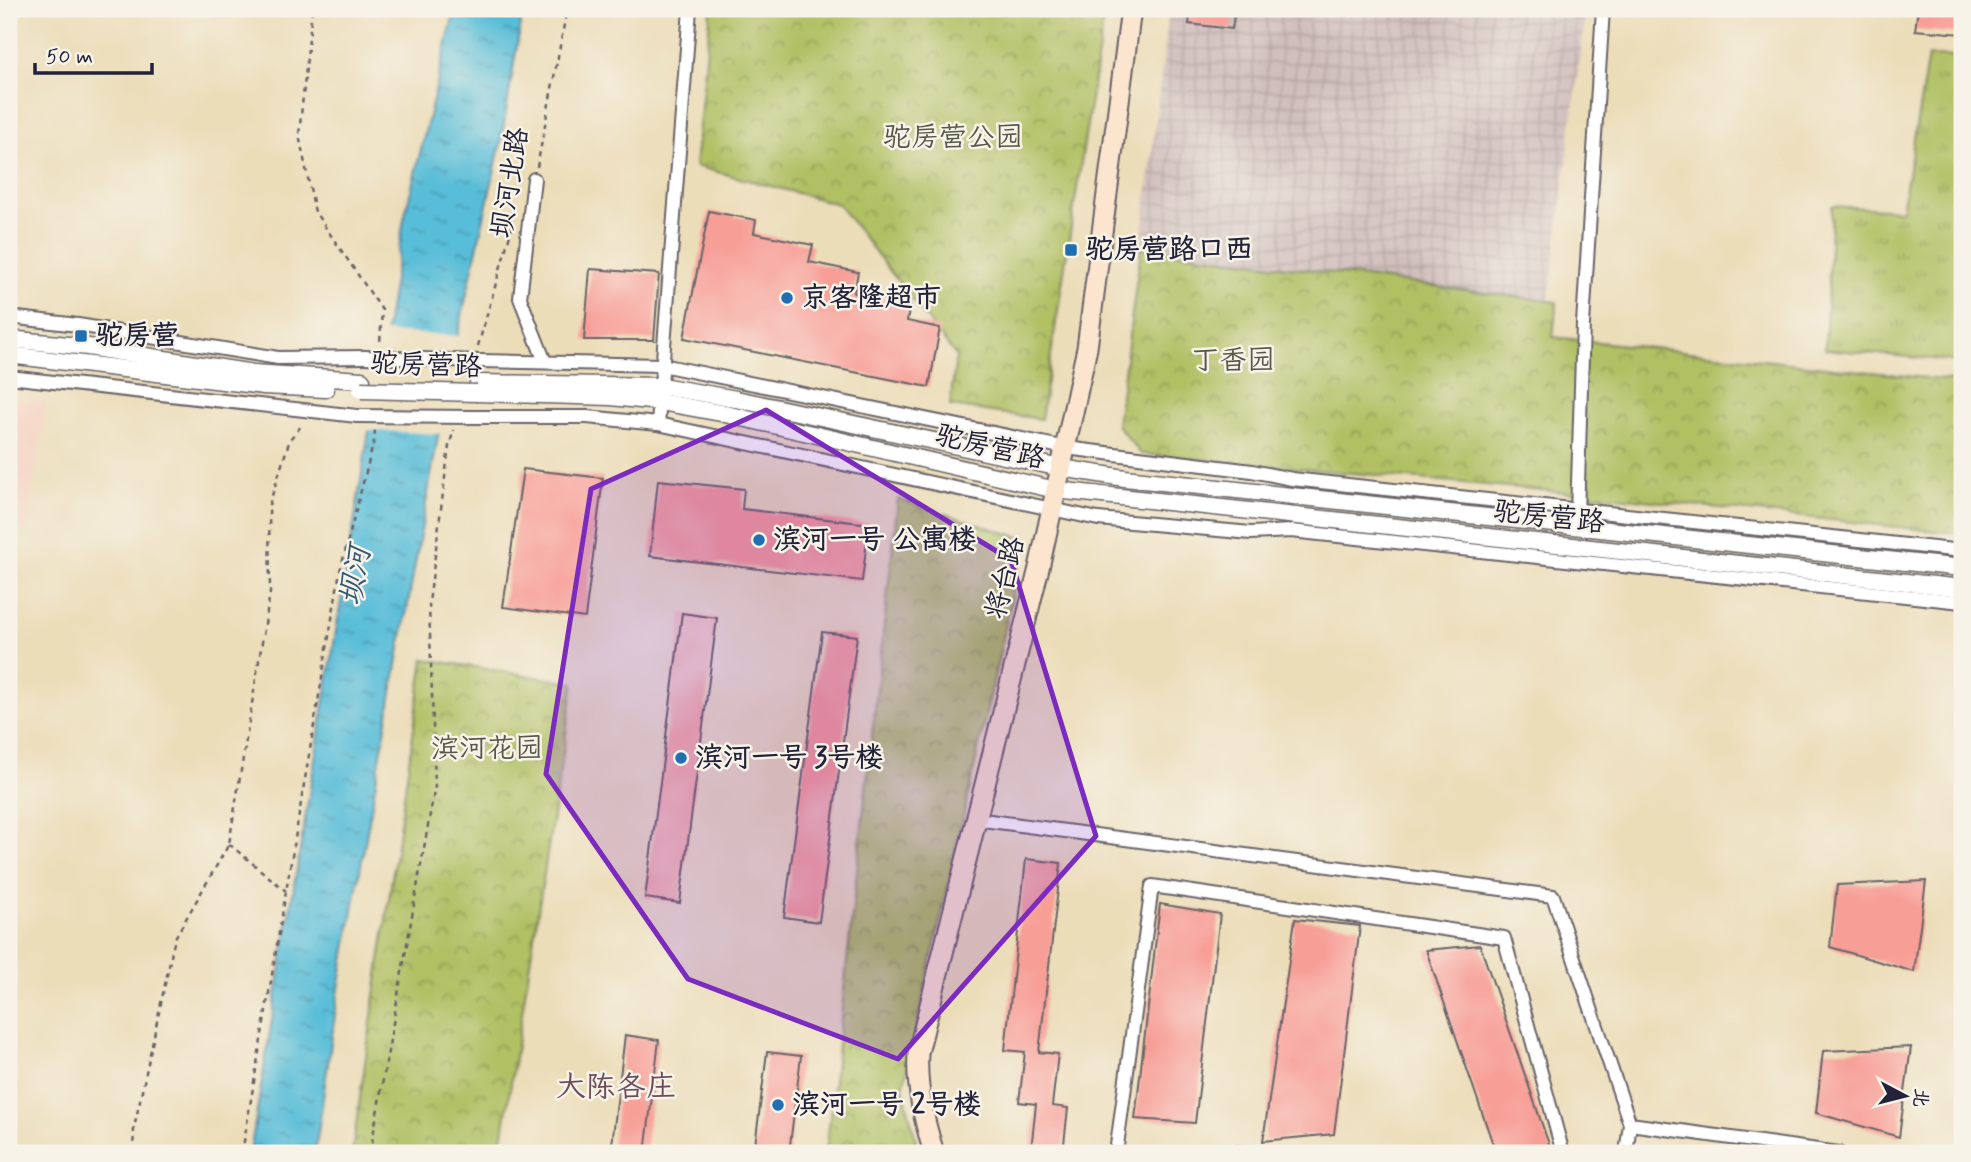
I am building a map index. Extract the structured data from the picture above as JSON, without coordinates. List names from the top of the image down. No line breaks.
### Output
{"streets":{"main road":["将台路"],"street":["坝河北路","驼房营路"]},"crossings":[["驼房营路","将台路"]],"districts":["大陈各庄"],"water":["坝河"],"parks":["驼房营公园","丁香园","滨河花园"],"places":{"transit":["驼房营路口西","驼房营"],"other":["京客隆超市","滨河一号 公寓楼","滨河一号 3号楼","滨河一号 2号楼"]},"scale_bar":"50 m","north":"right"}
